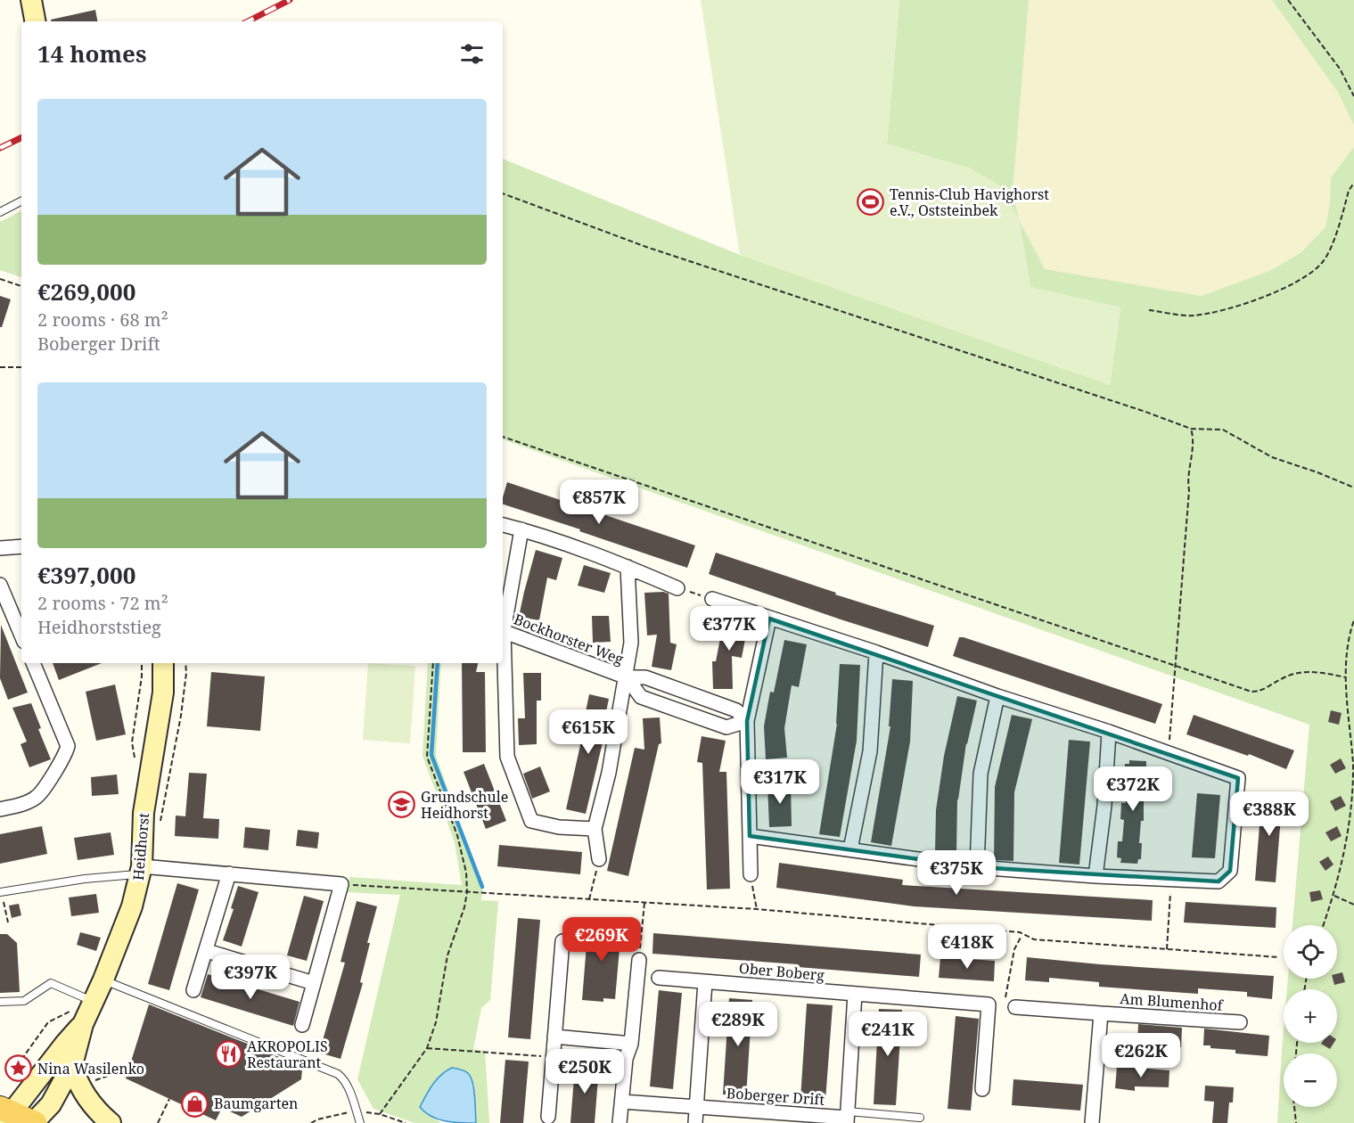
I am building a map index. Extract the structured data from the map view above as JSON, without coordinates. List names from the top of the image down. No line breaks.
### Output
{"streets":{"street":["Bockhorster Weg","Heidhorst","Ober Boberg","Am Blumenhof","Boberger Drift"]},"places":{"sports":["Tennis-Club Havighorst e.V., Oststeinbek"],"school or university":["Grundschule Heidhorst"],"restaurant":["AKROPOLIS Restaurant"],"place":["Nina Wasilenko"],"shop":["Baumgarten"]},"page":{"heading":"14 homes","list":[{"name":"€269,000","note":"2 rooms · 68 m² · Boberger Drift"},{"name":"€397,000","note":"2 rooms · 72 m² · Heidhorststieg"}],"price":["€857K","€377K","€615K","€317K","€372K","€388K","€375K","€269K","€418K","€397K","€289K","€241K","€262K","€250K"],"map_buttons":["+","−"]}}
